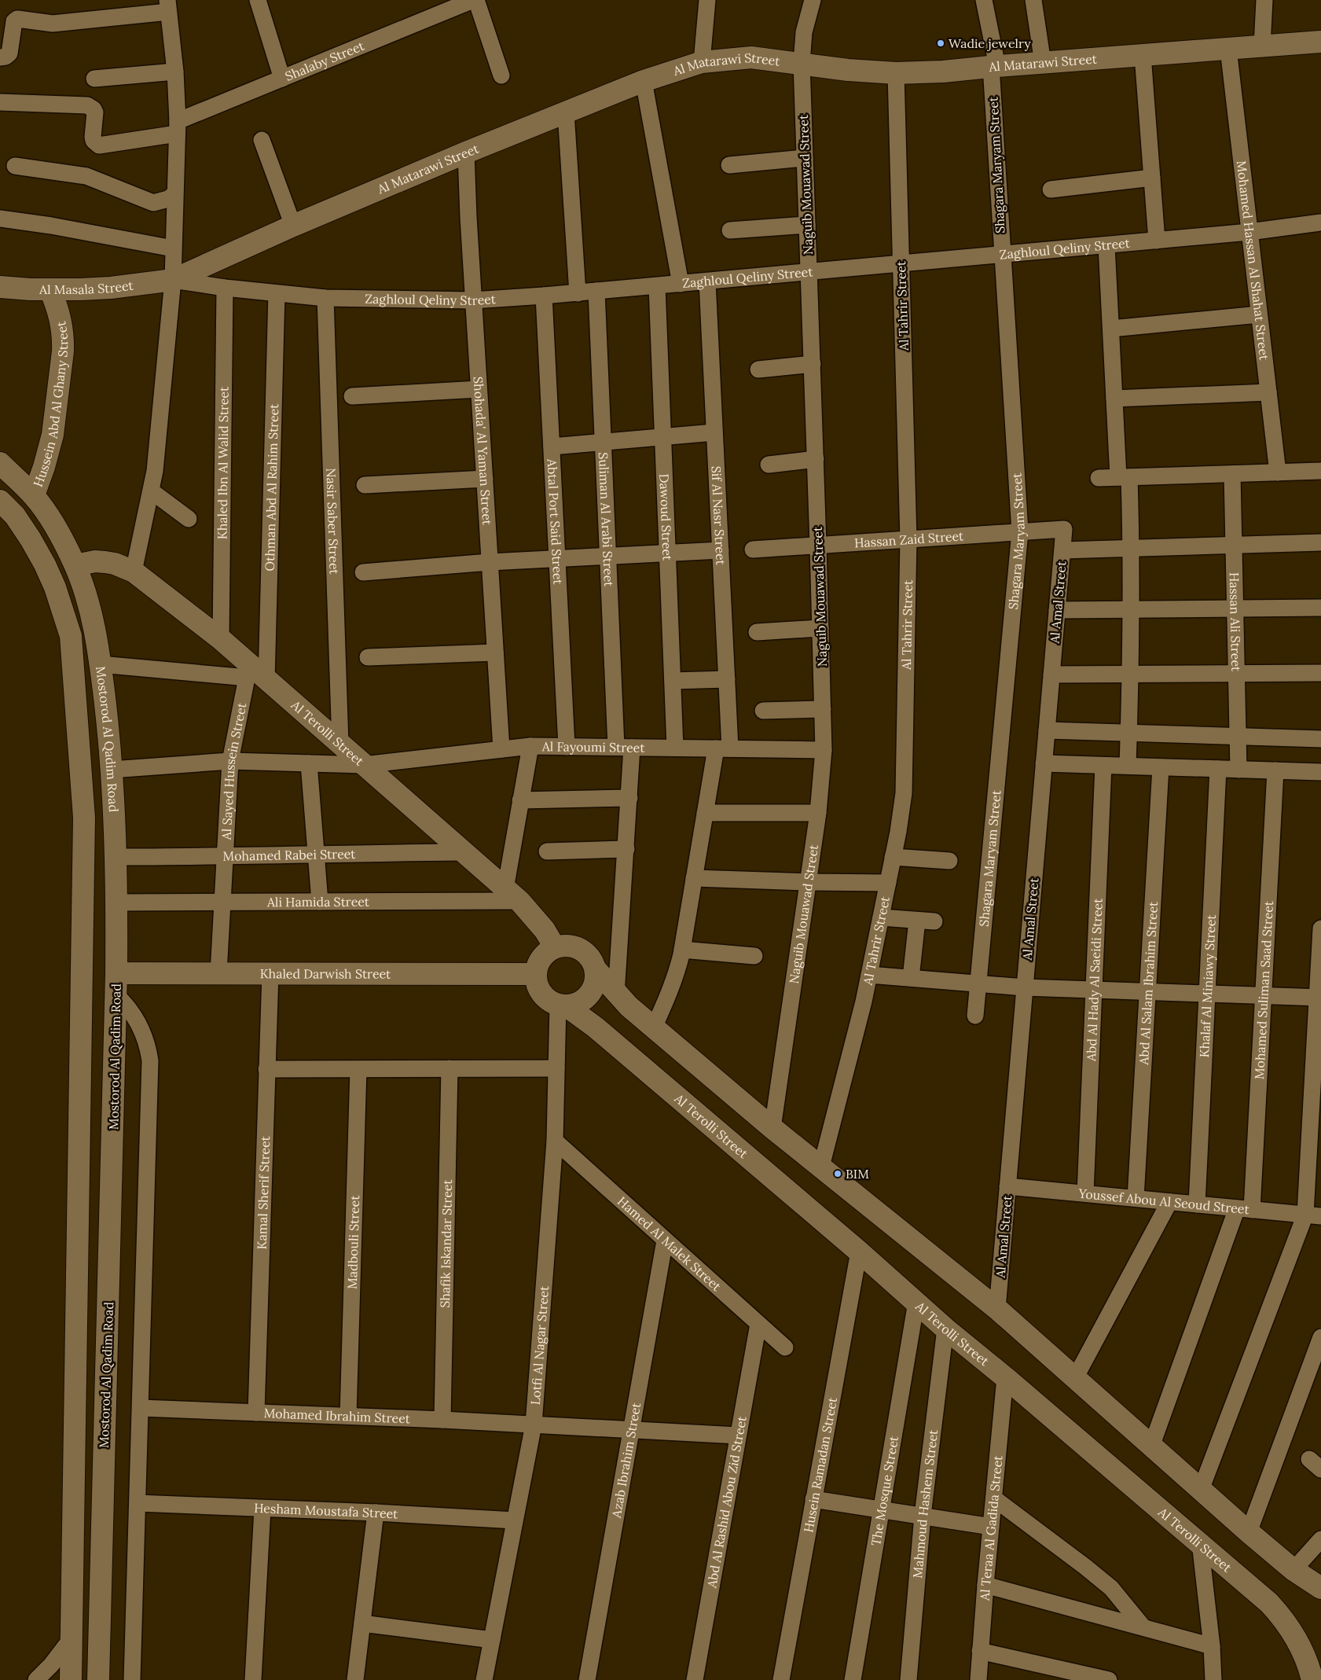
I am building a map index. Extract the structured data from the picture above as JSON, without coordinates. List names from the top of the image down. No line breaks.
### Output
{"streets":{"street":["Shalaby Street","Al Matarawi Street","Shagara Maryam Street","Naguib Mouawad Street","Zaghloul Qeliny Street","Mohamed Hassan Al Shahat Street","Al Masala Street","Al Tahrir Street","Hussein Abd Al Ghany Street","Shohada' Al Yaman Street","Khaled Ibn Al Walid Street","Othman Abd Al Rahim Street","Sif Al Nasr Street","Dawoud Street","Suliman Al Arabi Street","Nasir Saber Street","Abtal Port Said Street","Hassan Zaid Street","Al Amal Street","Hassan Ali Street","Al Terolli Street","Mostorod Al Qadim Road","Al Fayoumi Street","Al Sayed Hussein Street","Mohamed Rabei Street","Ali Hamida Street","Khaled Darwish Street","Abd Al Hady Al Saeidi Street","Abd Al Salam Ibrahim Street","Khalaf Al Miniawy Street","Mohamed Suliman Saad Street","Kamal Sherif Street","Youssef Abou Al Seoud Street","Madbouli Street","Shafik Iskandar Street","Hamed Al Malek Street","Lotfi Al Nagar Street","Mohamed Ibrahim Street","Azab Ibrahim Street","Husein Ramadan Street","The Mosque Street","Abd Al Rashid Abou Zid Street","Mahmoud Hashem Street","Hesham Moustafa Street","Al Teraa Al Gadida Street"]},"crossings":[["Al Matarawi Street","Shagara Maryam Street"],["Al Matarawi Street","Naguib Mouawad Street"],["Al Matarawi Street","Zaghloul Qeliny Street"],["Al Matarawi Street","Mohamed Hassan Al Shahat Street"],["Al Matarawi Street","Al Masala Street"],["Al Matarawi Street","Al Tahrir Street"],["Al Matarawi Street","Shohada' Al Yaman Street"],["Shagara Maryam Street","Zaghloul Qeliny Street"],["Shagara Maryam Street","Hassan Zaid Street"],["Naguib Mouawad Street","Zaghloul Qeliny Street"],["Naguib Mouawad Street","Hassan Zaid Street"],["Naguib Mouawad Street","Al Fayoumi Street"],["Zaghloul Qeliny Street","Mohamed Hassan Al Shahat Street"],["Zaghloul Qeliny Street","Al Masala Street"],["Zaghloul Qeliny Street","Al Tahrir Street"],["Zaghloul Qeliny Street","Shohada' Al Yaman Street"],["Zaghloul Qeliny Street","Khaled Ibn Al Walid Street"],["Zaghloul Qeliny Street","Othman Abd Al Rahim Street"],["Zaghloul Qeliny Street","Sif Al Nasr Street"],["Zaghloul Qeliny Street","Dawoud Street"],["Zaghloul Qeliny Street","Suliman Al Arabi Street"],["Zaghloul Qeliny Street","Nasir Saber Street"],["Zaghloul Qeliny Street","Abtal Port Said Street"],["Al Masala Street","Hussein Abd Al Ghany Street"],["Al Tahrir Street","Hassan Zaid Street"],["Hussein Abd Al Ghany Street","Mostorod Al Qadim Road"],["Shohada' Al Yaman Street","Al Fayoumi Street"],["Khaled Ibn Al Walid Street","Al Terolli Street"],["Othman Abd Al Rahim Street","Al Terolli Street"],["Othman Abd Al Rahim Street","Al Sayed Hussein Street"],["Sif Al Nasr Street","Al Fayoumi Street"],["Dawoud Street","Al Fayoumi Street"],["Suliman Al Arabi Street","Al Fayoumi Street"],["Nasir Saber Street","Al Terolli Street"],["Abtal Port Said Street","Al Fayoumi Street"],["Hassan Zaid Street","Al Amal Street"],["Al Amal Street","Youssef Abou Al Seoud Street"],["Al Terolli Street","Mostorod Al Qadim Road"],["Al Terolli Street","Al Fayoumi Street"],["Al Terolli Street","Al Sayed Hussein Street"],["Al Terolli Street","Mohamed Rabei Street"],["Al Terolli Street","Ali Hamida Street"],["Al Terolli Street","Khaled Darwish Street"],["Al Terolli Street","Lotfi Al Nagar Street"],["Al Terolli Street","Husein Ramadan Street"],["Al Terolli Street","The Mosque Street"],["Al Terolli Street","Mahmoud Hashem Street"],["Al Terolli Street","Al Teraa Al Gadida Street"],["Mostorod Al Qadim Road","Al Fayoumi Street"],["Mostorod Al Qadim Road","Mohamed Rabei Street"],["Mostorod Al Qadim Road","Ali Hamida Street"],["Mostorod Al Qadim Road","Khaled Darwish Street"],["Al Fayoumi Street","Al Sayed Hussein Street"],["Al Sayed Hussein Street","Mohamed Rabei Street"],["Al Sayed Hussein Street","Ali Hamida Street"],["Al Sayed Hussein Street","Khaled Darwish Street"],["Khaled Darwish Street","Kamal Sherif Street"],["Khaled Darwish Street","Lotfi Al Nagar Street"],["Abd Al Hady Al Saeidi Street","Youssef Abou Al Seoud Street"],["Abd Al Salam Ibrahim Street","Youssef Abou Al Seoud Street"],["Khalaf Al Miniawy Street","Youssef Abou Al Seoud Street"],["Mohamed Suliman Saad Street","Youssef Abou Al Seoud Street"],["Kamal Sherif Street","Mohamed Ibrahim Street"],["Madbouli Street","Mohamed Ibrahim Street"],["Shafik Iskandar Street","Mohamed Ibrahim Street"],["Hamed Al Malek Street","Lotfi Al Nagar Street"],["Hamed Al Malek Street","Azab Ibrahim Street"],["Hamed Al Malek Street","Abd Al Rashid Abou Zid Street"],["Lotfi Al Nagar Street","Mohamed Ibrahim Street"],["Lotfi Al Nagar Street","Hesham Moustafa Street"],["Mohamed Ibrahim Street","Azab Ibrahim Street"],["Mohamed Ibrahim Street","Abd Al Rashid Abou Zid Street"]],"places":["Wadie jewelry","BIM"]}
